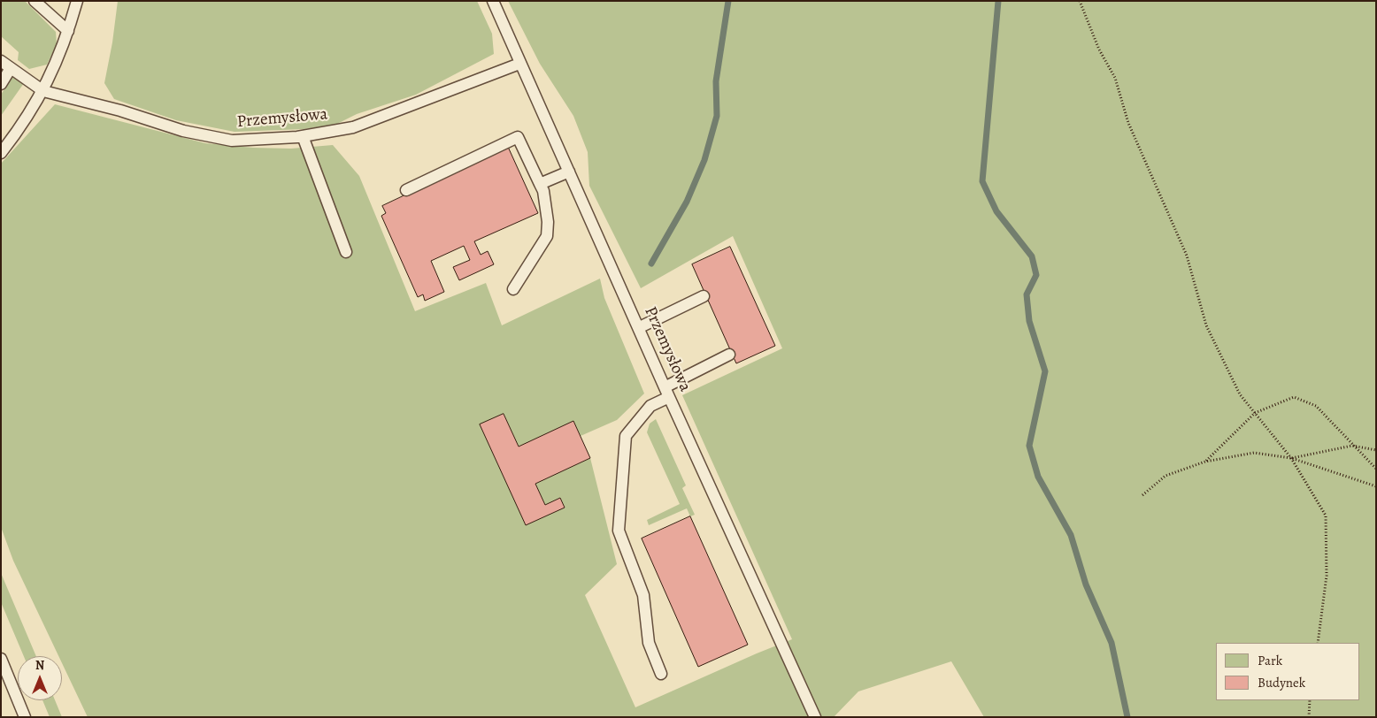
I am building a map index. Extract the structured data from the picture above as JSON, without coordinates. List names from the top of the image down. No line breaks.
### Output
{"streets":{"lane":["Przemysłowa"]},"legend":["Park","Budynek"],"north":"top"}
